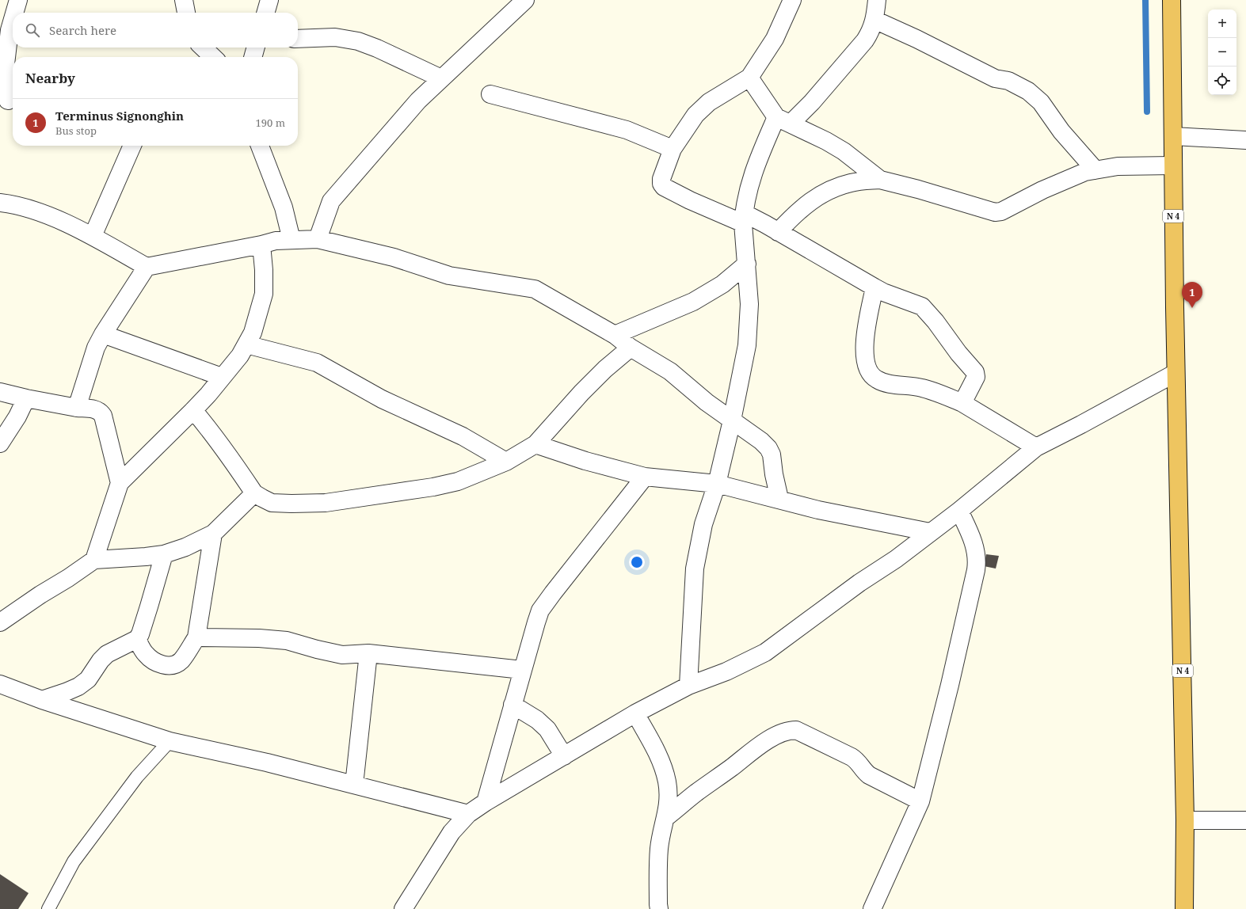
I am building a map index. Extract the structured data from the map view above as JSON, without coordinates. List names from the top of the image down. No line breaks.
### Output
{"streets":{"highway":["N 4"]},"page":{"map_buttons":["+","−"],"search":"Search here","heading":"Nearby","list":[{"mark":"1","name":"Terminus Signonghin","note":"Bus stop","value":"190 m"}],"pins":"1"}}
